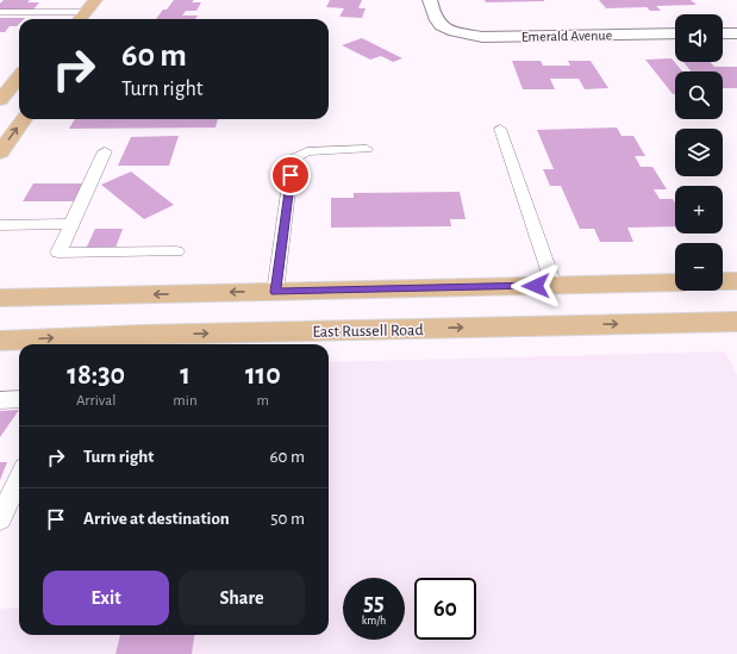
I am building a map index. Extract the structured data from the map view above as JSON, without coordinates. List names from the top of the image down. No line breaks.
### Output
{"streets":{"main road":["East Russell Road"],"street":["Emerald Avenue"]},"page":{"map_buttons":["+","−"],"turn":["60 m","Turn right"],"eta":["18:30","Arrival","1","min","110","m"],"list":[{"name":"Turn right","value":"60 m"},{"name":"Arrive at destination","value":"50 m"}],"buttons":["Exit","Share"],"speed":"55 km/h","limit":"60"}}
